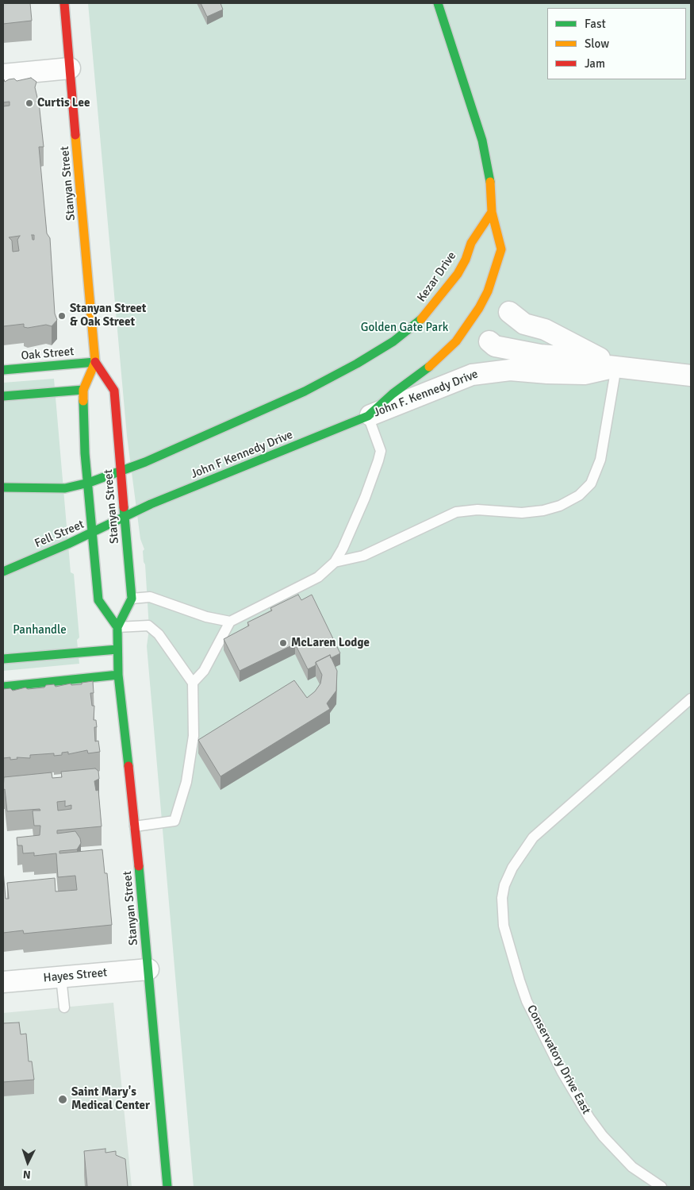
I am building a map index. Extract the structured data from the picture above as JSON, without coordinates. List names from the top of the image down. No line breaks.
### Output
{"streets":{"main road":["Stanyan Street","Kezar Drive","Oak Street","John F Kennedy Drive","Fell Street"],"street":["John F. Kennedy Drive","Hayes Street"],"lane":["Conservatory Drive East"]},"crossings":[["Stanyan Street","Kezar Drive"],["Stanyan Street","Oak Street"],["Stanyan Street","John F Kennedy Drive"],["Stanyan Street","Fell Street"],["Stanyan Street","Hayes Street"],["John F. Kennedy Drive","John F Kennedy Drive"],["John F Kennedy Drive","Fell Street"]],"parks":["Golden Gate Park","Panhandle"],"places":["Curtis Lee","Stanyan Street & Oak Street","McLaren Lodge","Saint Mary's Medical Center"],"legend":["Fast","Slow","Jam"],"north":"bottom"}
